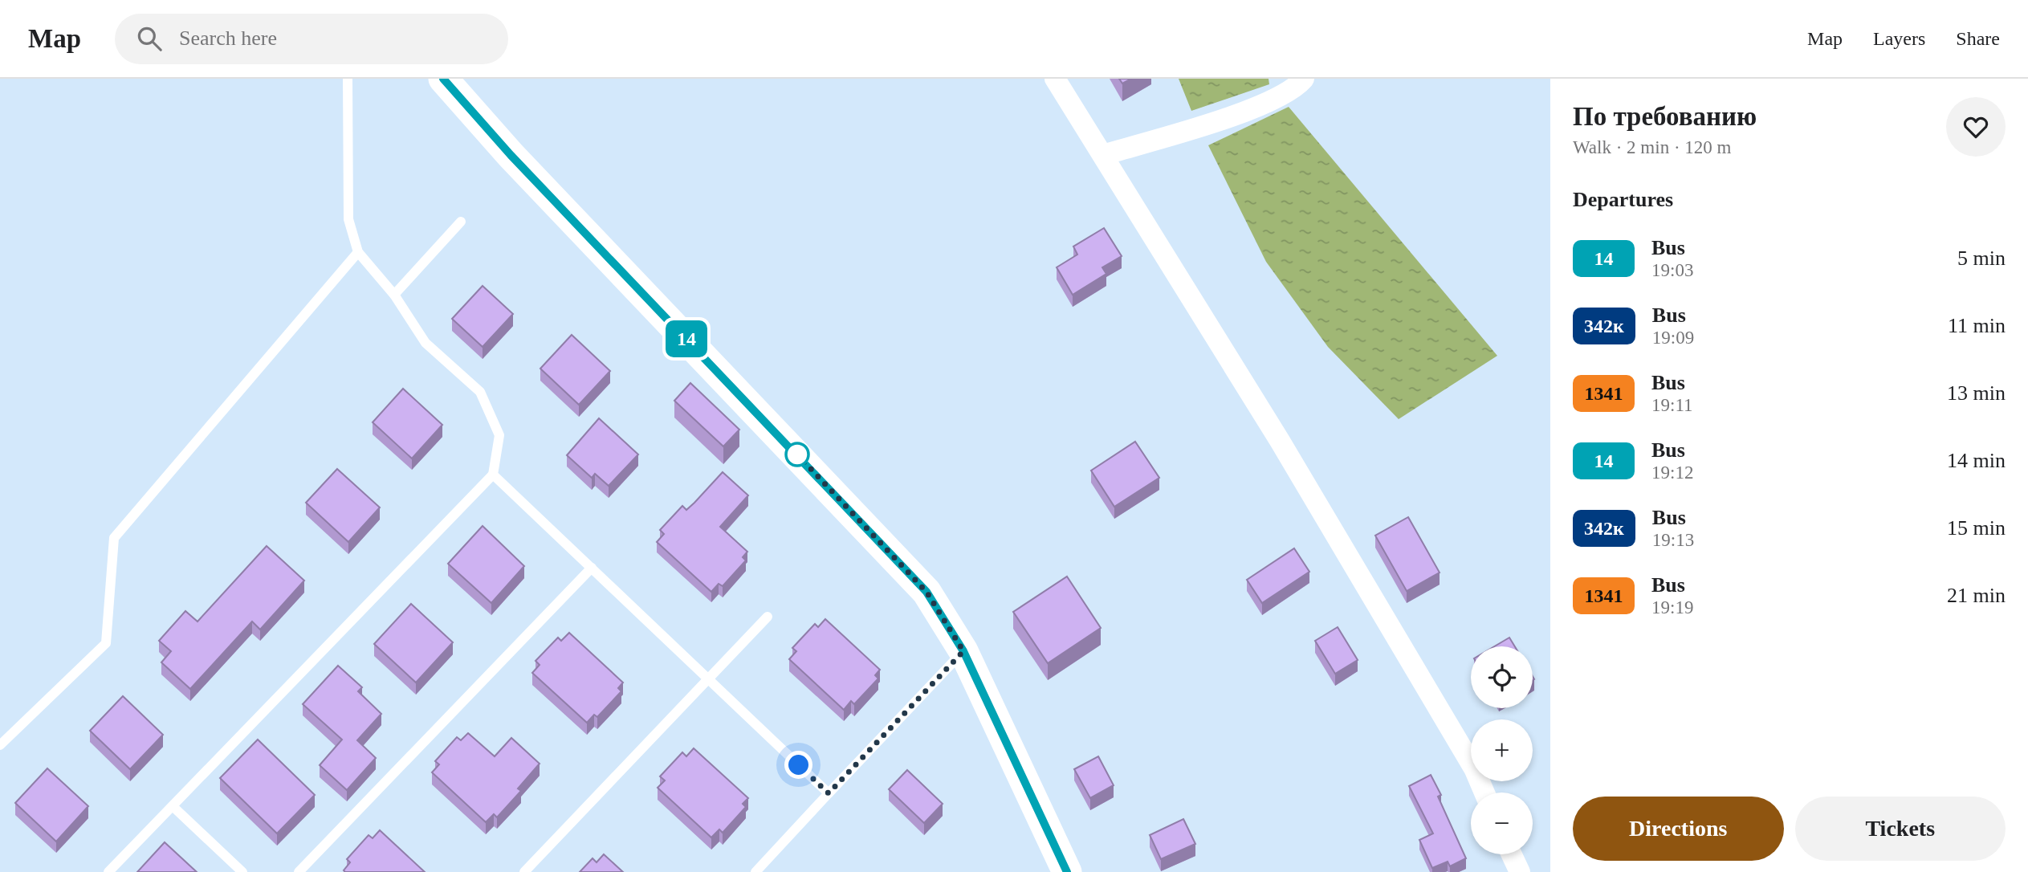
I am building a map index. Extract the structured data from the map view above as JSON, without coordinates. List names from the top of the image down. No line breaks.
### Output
{"lines":["bus line 14"],"page":{"header":"Map","search":"Search here","nav":["Map","Layers","Share"],"on_map":"14","heading":[["По требованию","Walk · 2 min · 120 m"],"Departures"],"list":[{"mark":"14","name":"Bus","note":"19:03","value":"5 min"},{"mark":"342к","name":"Bus","note":"19:09","value":"11 min"},{"mark":"1341","name":"Bus","note":"19:11","value":"13 min"},{"mark":"14","name":"Bus","note":"19:12","value":"14 min"},{"mark":"342к","name":"Bus","note":"19:13","value":"15 min"},{"mark":"1341","name":"Bus","note":"19:19","value":"21 min"}],"map_buttons":["+","−"],"buttons":["Directions","Tickets"]}}
